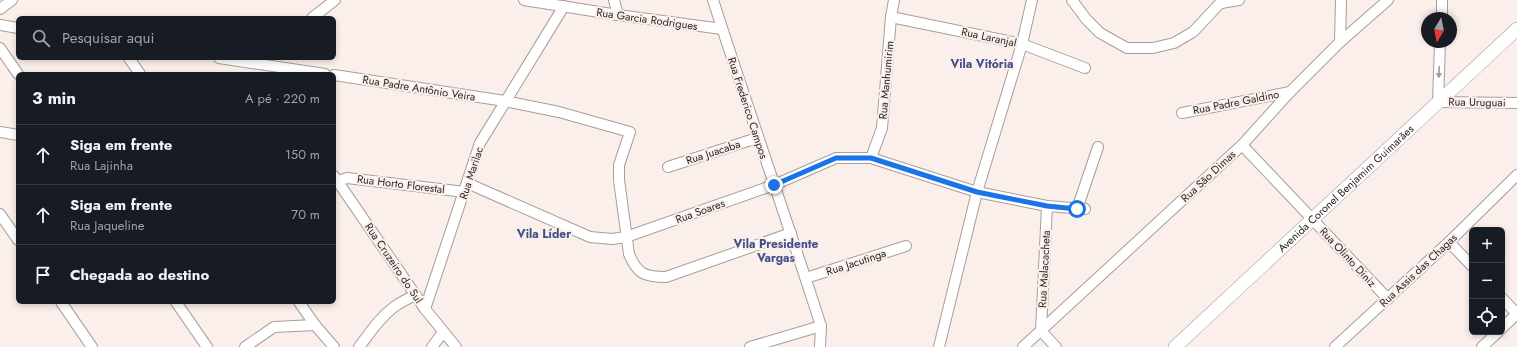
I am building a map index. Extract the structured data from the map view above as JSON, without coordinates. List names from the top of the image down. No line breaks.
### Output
{"streets":{"street":["Rua Garcia Rodrigues","Rua Laranjal","Rua Manhumirim","Rua Padre Antônio Veira","Rua Padre Galdino","Rua Uruguai","Rua Frederico Campos","Rua Juacaba","Rua Marilac","Rua São Dimas","Rua Horto Florestal","Avenida Coronel Benjamim Guimarães","Rua Soares","Rua Olinto Diniz","Rua Jacutinga","Rua Cruzeiro do Sul","Rua Malacacheta","Rua Assis das Chagas"]},"crossings":[["Rua Garcia Rodrigues","Rua Frederico Campos"],["Rua Garcia Rodrigues","Rua Marilac"],["Rua Laranjal","Rua Manhumirim"],["Rua Manhumirim","Rua Soares"],["Rua Padre Antônio Veira","Rua Marilac"],["Rua Padre Antônio Veira","Rua Horto Florestal"],["Rua Padre Antônio Veira","Rua Soares"],["Rua Padre Galdino","Rua São Dimas"],["Rua Uruguai","Avenida Coronel Benjamim Guimarães"],["Rua Frederico Campos","Rua Juacaba"],["Rua Frederico Campos","Rua Soares"],["Rua Frederico Campos","Rua Jacutinga"],["Rua Marilac","Rua Horto Florestal"],["Rua Marilac","Rua Cruzeiro do Sul"],["Rua São Dimas","Rua Olinto Diniz"],["Rua São Dimas","Rua Malacacheta"],["Rua Horto Florestal","Rua Soares"],["Rua Horto Florestal","Rua Cruzeiro do Sul"],["Avenida Coronel Benjamim Guimarães","Rua Olinto Diniz"],["Rua Soares","Rua Malacacheta"],["Rua Olinto Diniz","Rua Assis das Chagas"]],"districts":["Vila Vitória","Vila Líder","Vila Presidente Vargas"],"north":"bottom","page":{"search":"Pesquisar aqui","heading":["3 min","A pé · 220 m"],"list":[["Siga em frente","Rua Lajinha","150 m"],["Siga em frente","Rua Jaqueline","70 m"],"Chegada ao destino"],"map_buttons":["+","−"]}}
